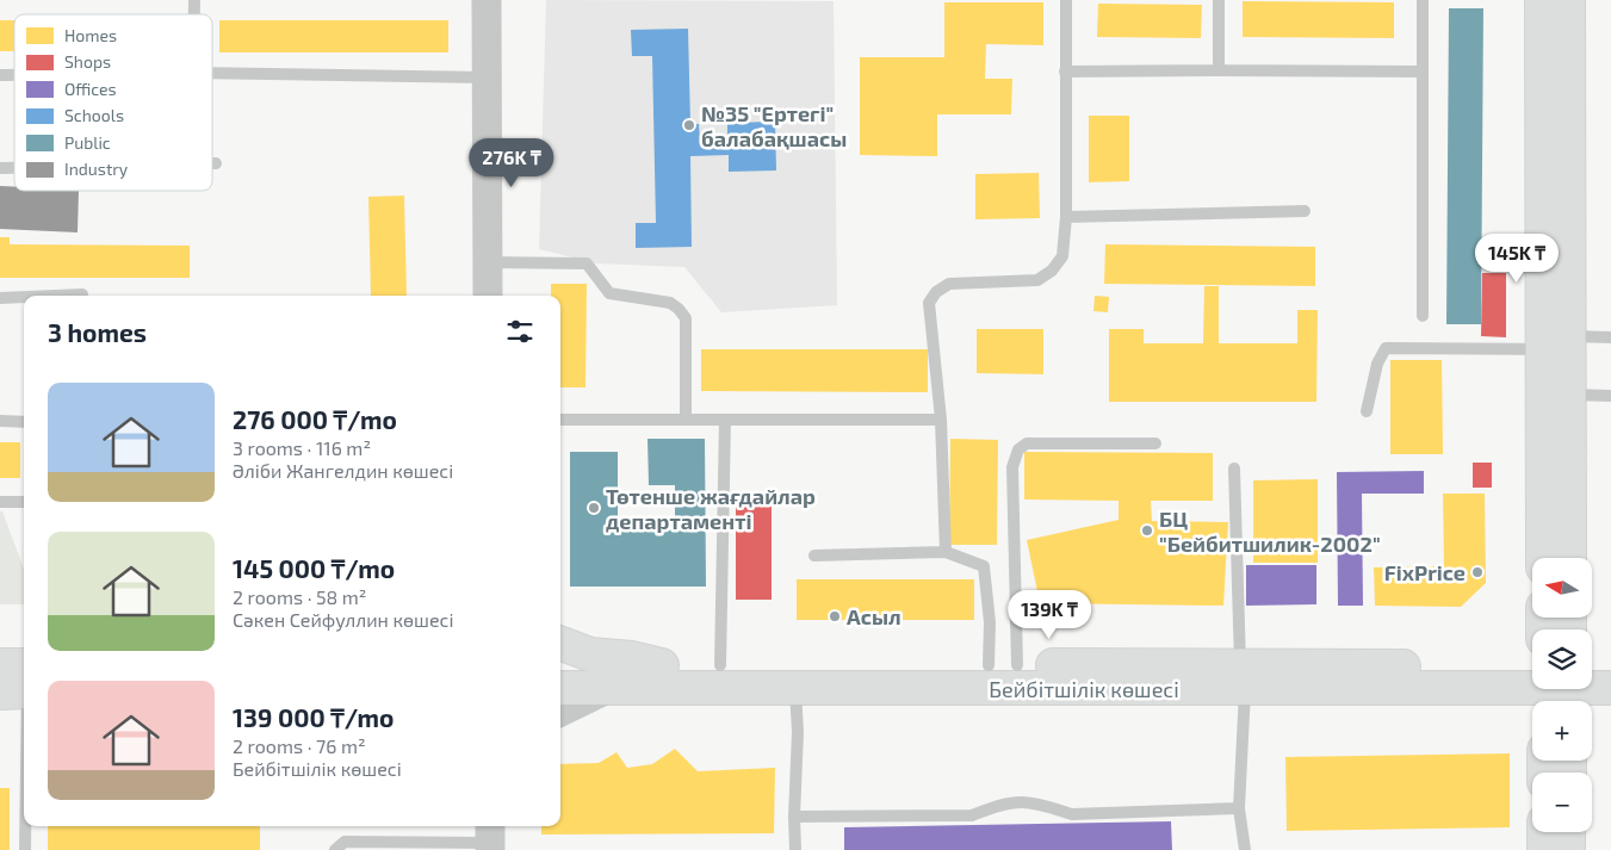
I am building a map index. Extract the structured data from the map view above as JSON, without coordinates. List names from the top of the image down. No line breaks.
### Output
{"streets":{"main road":["Бейбітшілік көшесі"]},"places":["№35 \"Ертегі\" балабақшасы","Төтенше жағдайлар департаменті","БЦ \"Бейбитшилик-2002\"","FixPrice","Асыл"],"legend":["Homes","Shops","Offices","Schools","Public","Industry"],"north":"left","page":{"price":["276K ₸","145K ₸","139K ₸"],"heading":"3 homes","list":[{"name":"276 000 ₸/mo","note":"3 rooms · 116 m² · Әліби Жангелдин көшесі"},{"name":"145 000 ₸/mo","note":"2 rooms · 58 m² · Сәкен Сейфуллин көшесі"},{"name":"139 000 ₸/mo","note":"2 rooms · 76 m² · Бейбітшілік көшесі"}],"map_buttons":["+","−"]}}
